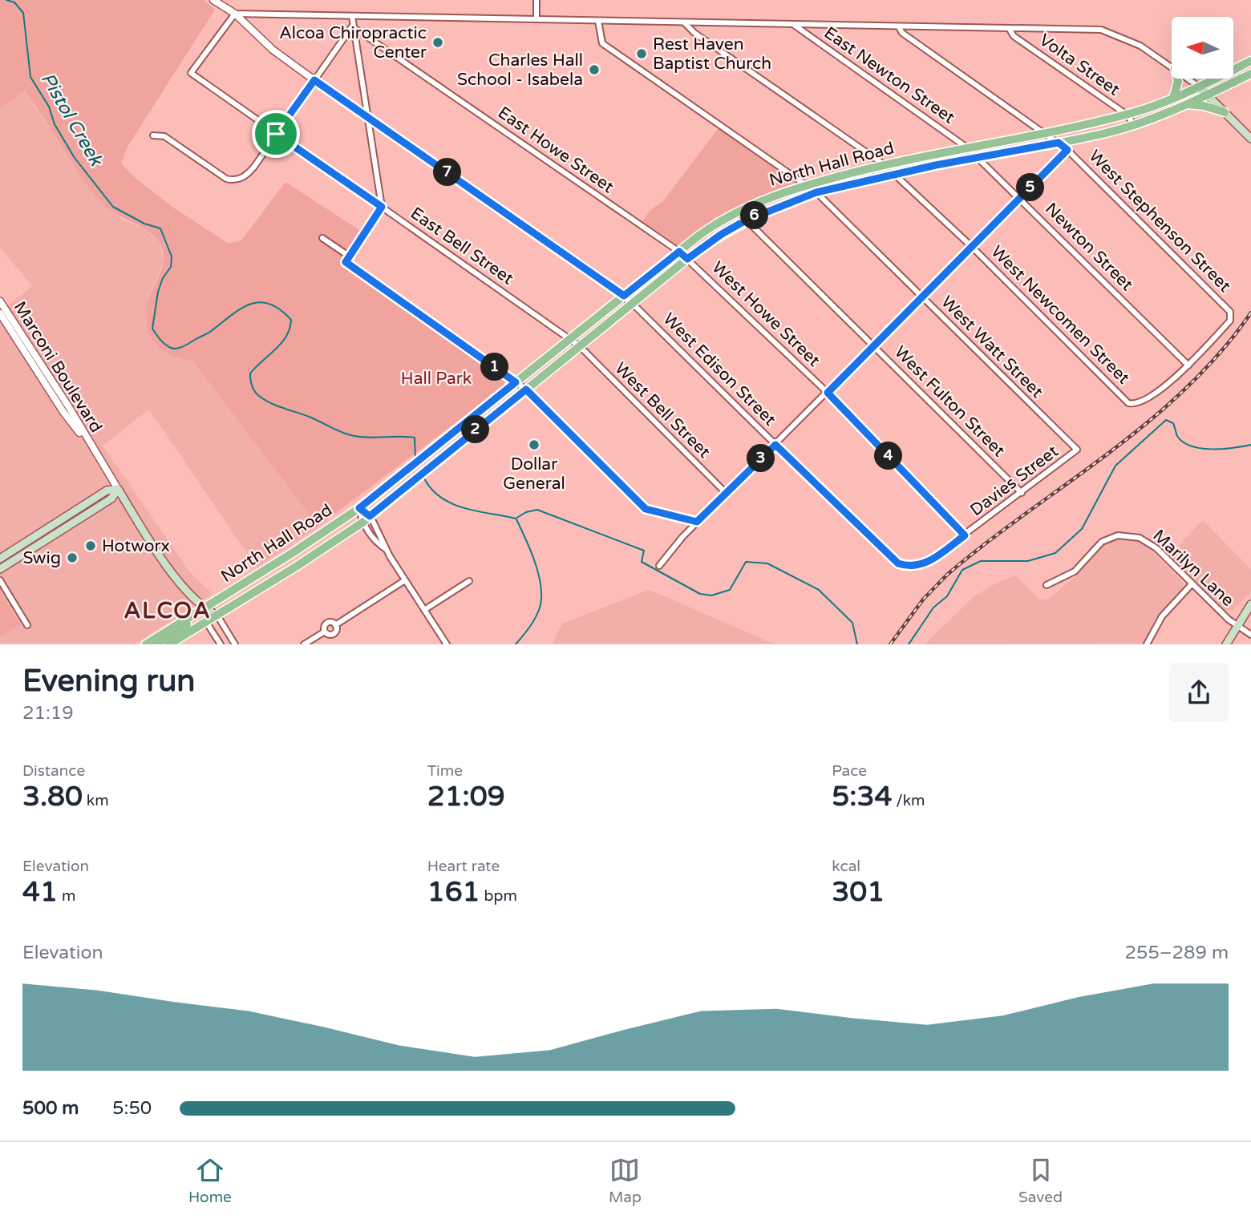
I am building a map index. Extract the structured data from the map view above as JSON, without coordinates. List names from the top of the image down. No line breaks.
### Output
{"streets":{"main road":["North Hall Road","Marconi Boulevard"],"street":["Volta Street","East Newton Street","East Howe Street","West Stephenson Street","East Bell Street","Newton Street","West Howe Street","West Newcomen Street","West Watt Street","West Edison Street","West Fulton Street","West Bell Street","Davies Street","Marilyn Lane"]},"crossings":[["Volta Street","North Hall Road"],["East Newton Street","North Hall Road"],["East Newton Street","Newton Street"],["East Howe Street","North Hall Road"],["East Howe Street","West Howe Street"],["North Hall Road","West Stephenson Street"],["North Hall Road","East Bell Street"],["North Hall Road","Newton Street"],["North Hall Road","West Howe Street"],["North Hall Road","West Newcomen Street"],["North Hall Road","West Watt Street"],["North Hall Road","Marconi Boulevard"],["North Hall Road","West Edison Street"],["North Hall Road","West Fulton Street"],["North Hall Road","West Bell Street"],["West Stephenson Street","Newton Street"],["West Stephenson Street","West Newcomen Street"],["East Bell Street","West Bell Street"],["Newton Street","West Newcomen Street"],["West Howe Street","Davies Street"],["West Watt Street","Davies Street"],["West Edison Street","Davies Street"],["West Fulton Street","Davies Street"]],"districts":["ALCOA"],"water":["Pistol Creek"],"parks":["Hall Park"],"places":["Alcoa Chiropractic Center","Rest Haven Baptist Church","Charles Hall School - Isabela","Dollar General","Hotworx","Swig"],"north":"left","page":{"pins":["7","5","6","1","2","4","3"],"heading":["Evening run","21:19"],"stats":[["Distance","3.80 km"],["Time","21:09"],["Pace","5:34 /km"],["Elevation","41 m"],["Heart rate","161 bpm"],["kcal","301"]],"chart":["Elevation","255–289 m"],"list":[{"name":"500 m","note":"5:50"}],"tabs":["Home","Map","Saved"]}}
